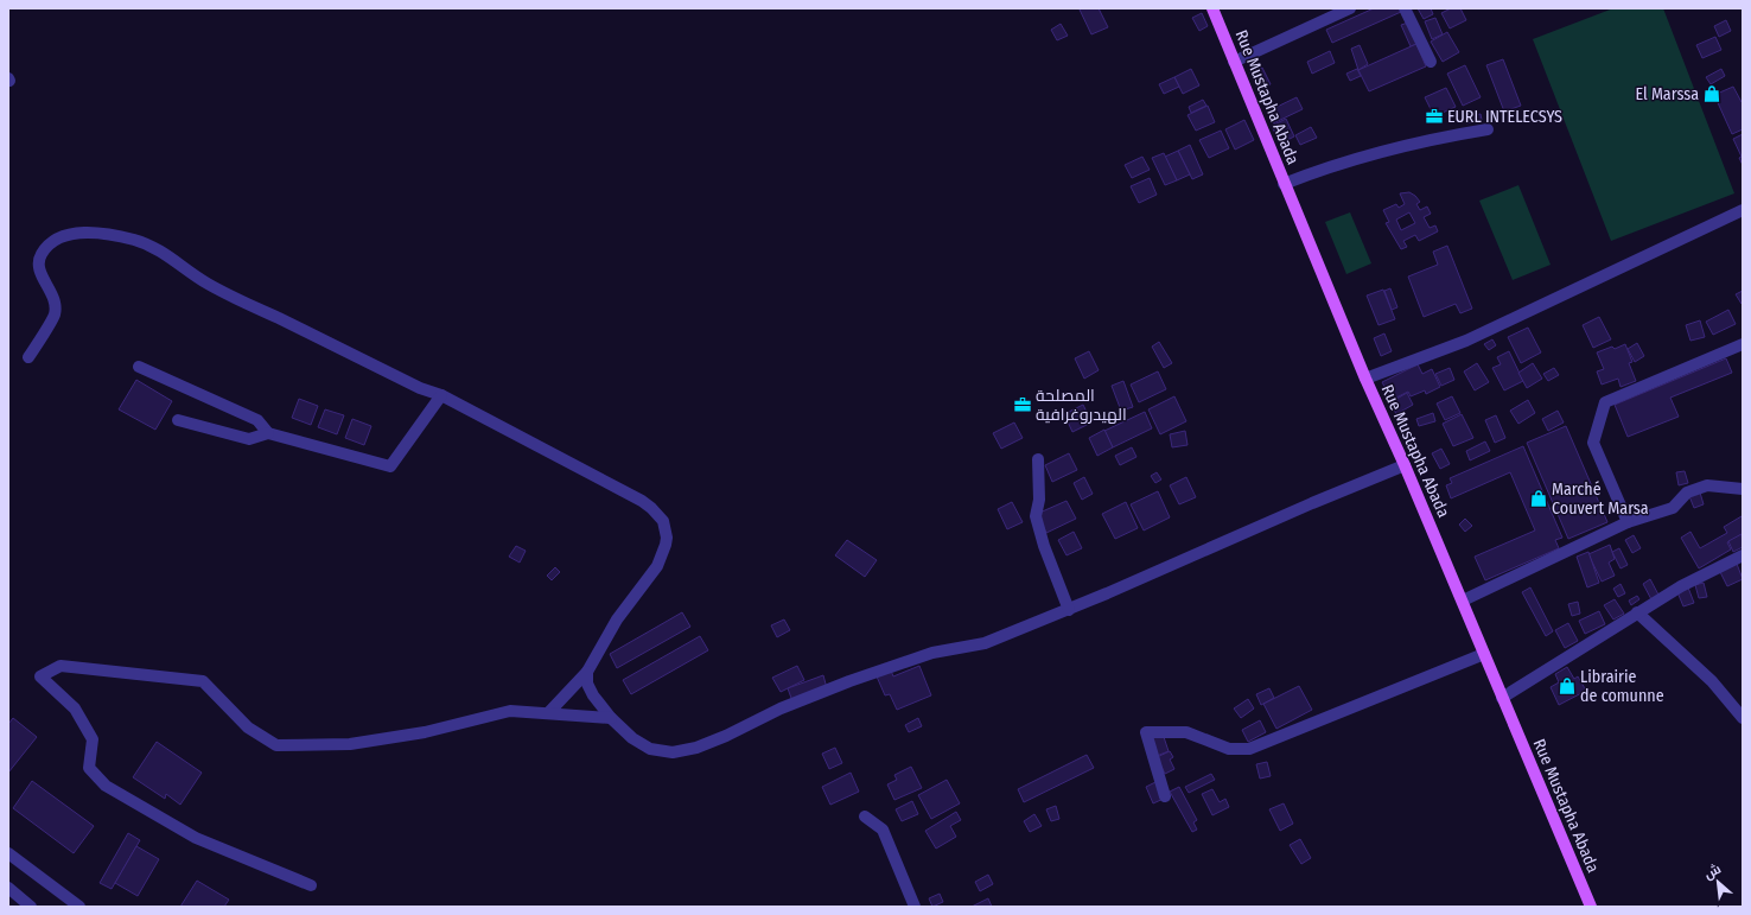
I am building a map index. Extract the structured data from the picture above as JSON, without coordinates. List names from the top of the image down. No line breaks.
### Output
{"streets":{"main road":["Rue Mustapha Abada"]},"places":{"shop":["El Marssa","Marché Couvert Marsa","Librairie de comunne"],"office":["EURL INTELECSYS","المصلحة الهيدروغرافية"]},"north":"top left"}
